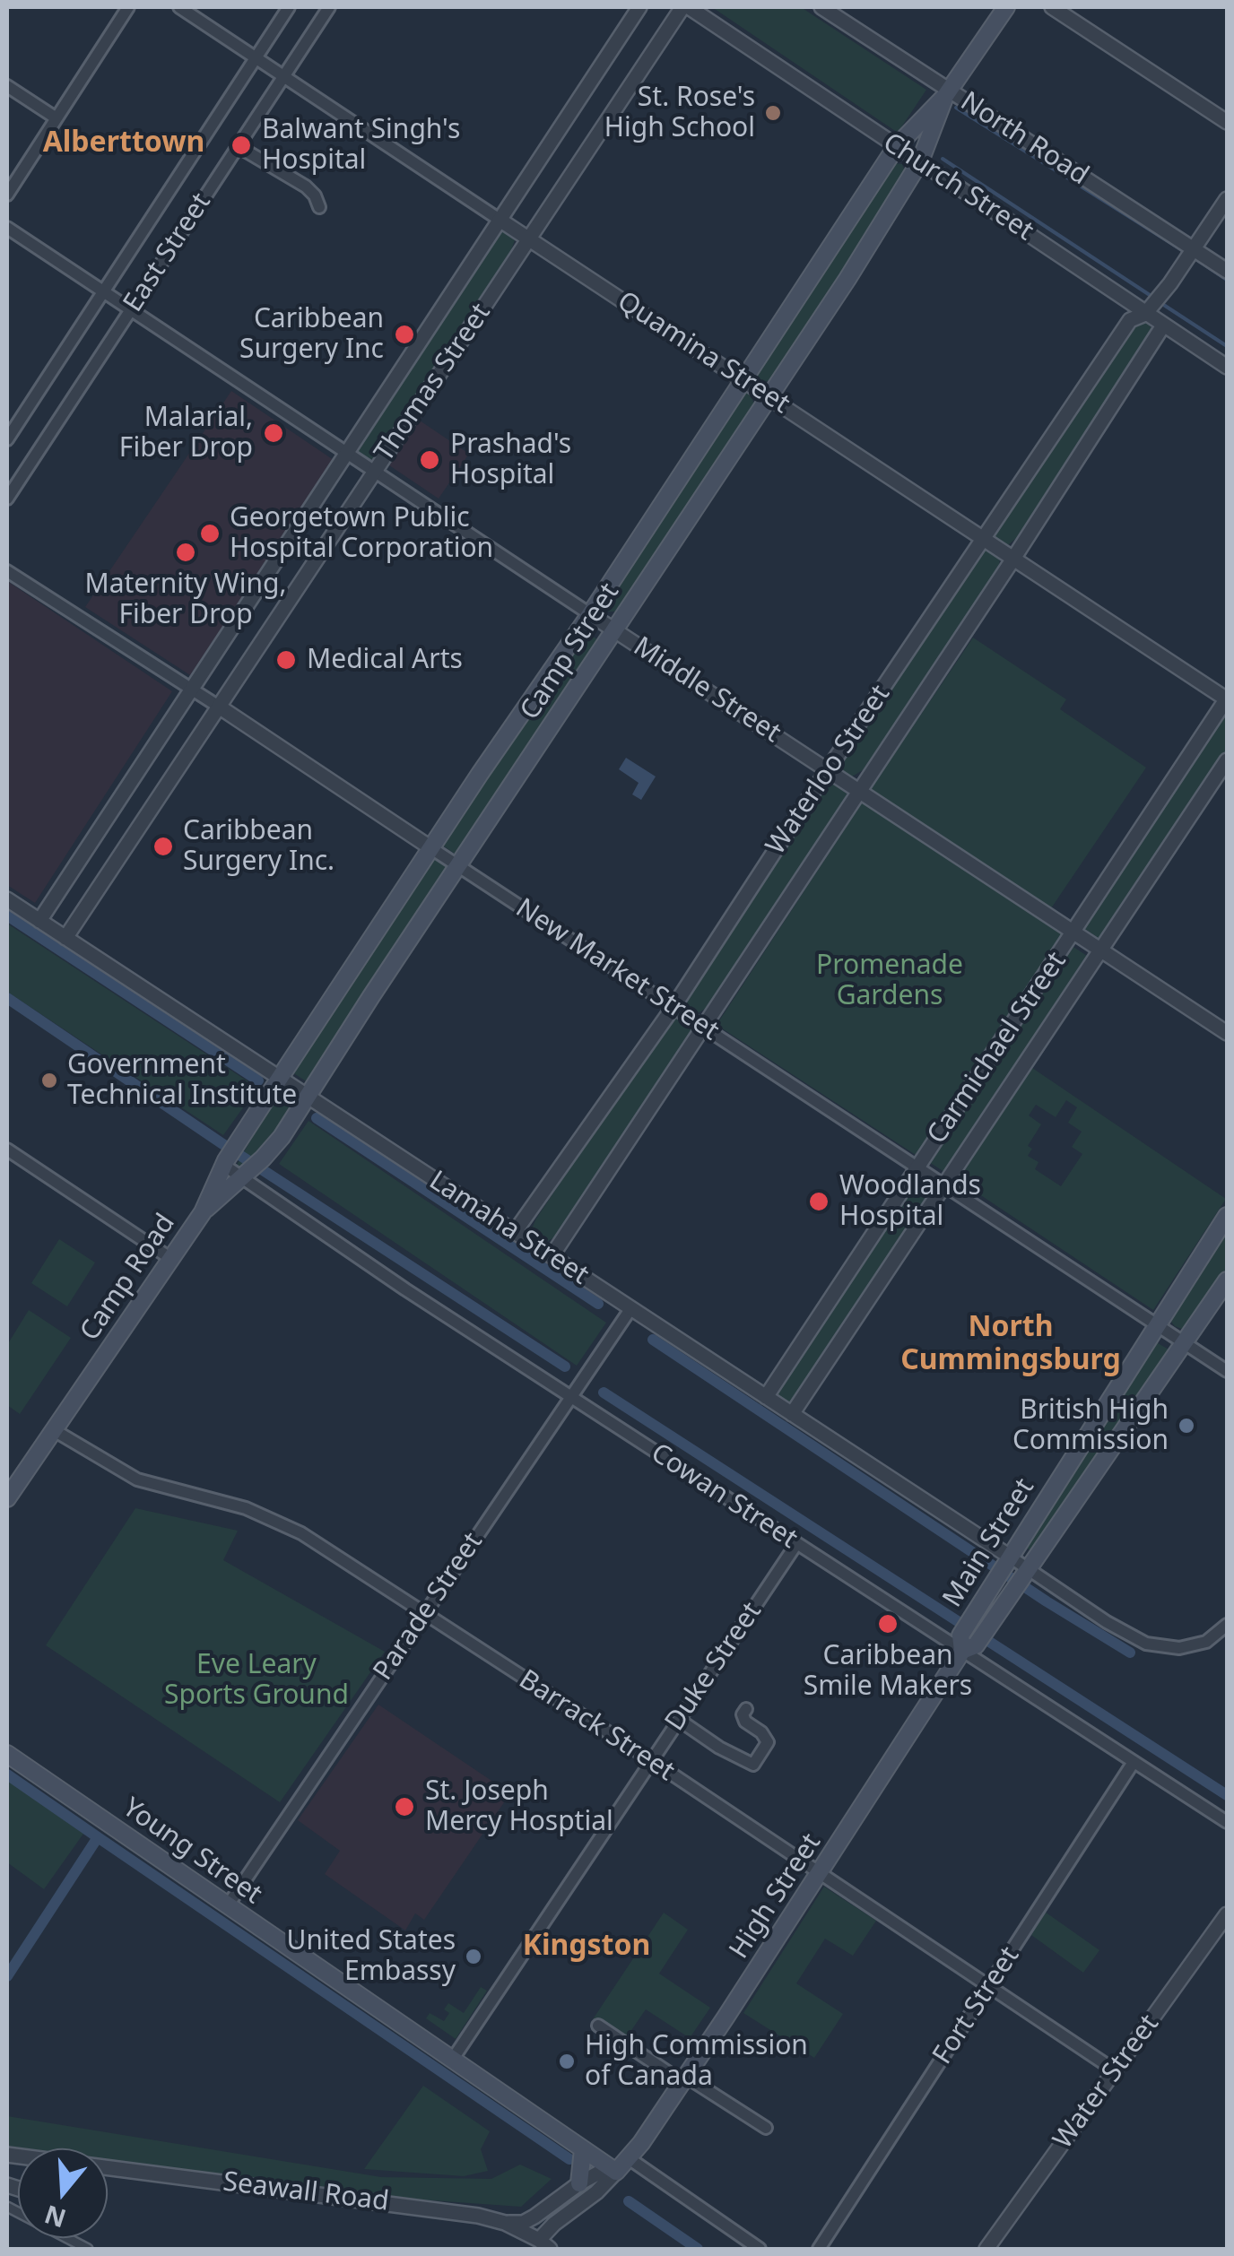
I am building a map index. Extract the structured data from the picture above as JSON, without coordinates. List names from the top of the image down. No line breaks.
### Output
{"streets":{"main road":["Camp Street","Camp Road","Main Street","Young Street","High Street"],"street":["North Road","Church Street","East Street","Quamina Street","Thomas Street","Middle Street","Waterloo Street","New Market Street","Carmichael Street","Lamaha Street","Cowan Street","Parade Street","Duke Street","Barrack Street","Fort Street","Water Street","Seawall Road"]},"crossings":[["North Road","Camp Street"],["North Road","Waterloo Street"],["Church Street","Thomas Street"],["Church Street","Camp Street"],["Church Street","Waterloo Street"],["East Street","Quamina Street"],["East Street","Middle Street"],["Quamina Street","Thomas Street"],["Quamina Street","Camp Street"],["Quamina Street","Waterloo Street"],["Quamina Street","Carmichael Street"],["Thomas Street","Middle Street"],["Thomas Street","New Market Street"],["Thomas Street","Lamaha Street"],["Camp Street","Middle Street"],["Camp Street","New Market Street"],["Camp Street","Lamaha Street"],["Camp Street","Camp Road"],["Camp Street","Cowan Street"],["Middle Street","Waterloo Street"],["Middle Street","Carmichael Street"],["Waterloo Street","New Market Street"],["Waterloo Street","Lamaha Street"],["New Market Street","Carmichael Street"],["New Market Street","Main Street"],["Carmichael Street","Lamaha Street"],["Lamaha Street","Camp Road"],["Lamaha Street","Main Street"],["Lamaha Street","Parade Street"],["Camp Road","Cowan Street"],["Camp Road","Barrack Street"],["Cowan Street","Main Street"],["Cowan Street","Parade Street"],["Cowan Street","Duke Street"],["Cowan Street","High Street"],["Cowan Street","Fort Street"],["Main Street","High Street"],["Parade Street","Barrack Street"],["Parade Street","Young Street"],["Duke Street","Barrack Street"],["Duke Street","Young Street"],["Barrack Street","High Street"],["Barrack Street","Fort Street"],["Barrack Street","Water Street"],["Young Street","High Street"],["High Street","Seawall Road"]],"districts":["Alberttown","North Cummingsburg","Kingston"],"parks":["Promenade Gardens","Eve Leary Sports Ground"],"places":["St. Rose's High School","Balwant Singh's Hospital","Caribbean Surgery Inc","Malarial, Fiber Drop","Prashad's Hospital","Georgetown Public Hospital Corporation","Maternity Wing, Fiber Drop","Medical Arts","Caribbean Surgery Inc.","Government Technical Institute","Woodlands Hospital","British High Commission","Caribbean Smile Makers","St. Joseph Mercy Hosptial","United States Embassy","High Commission of Canada"],"north":"bottom"}
